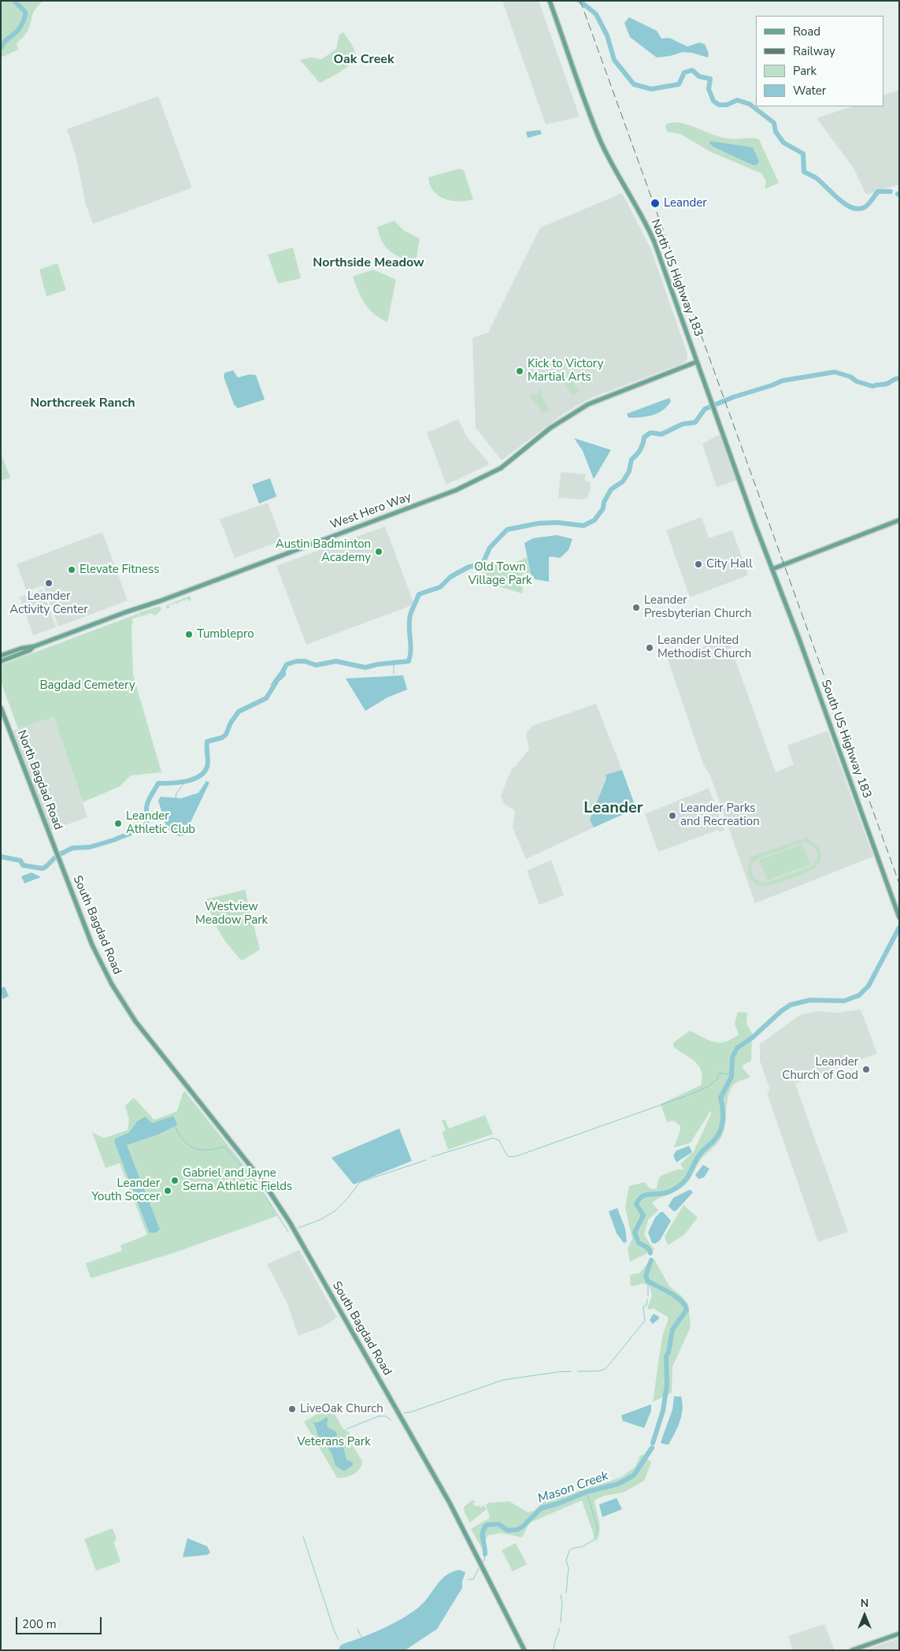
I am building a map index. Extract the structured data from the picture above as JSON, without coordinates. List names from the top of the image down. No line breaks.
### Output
{"streets":{"main road":["North US Highway 183","West Hero Way","South US Highway 183","North Bagdad Road","South Bagdad Road"]},"crossings":[["North US Highway 183","West Hero Way"],["North US Highway 183","South US Highway 183"],["North Bagdad Road","South Bagdad Road"]],"districts":["Oak Creek","Northside Meadow","Northcreek Ranch","Leander"],"water":["Mason Creek"],"parks":["Old Town Village Park","Bagdad Cemetery","Westview Meadow Park","Veterans Park"],"places":["Leander","Kick to Victory Martial Arts","Austin Badminton Academy","City Hall","Elevate Fitness","Leander Activity Center","Leander Presbyterian Church","Tumblepro","Leander United Methodist Church","Leander Parks and Recreation","Leander Athletic Club","Leander Church of God","Gabriel and Jayne Serna Athletic Fields","Leander Youth Soccer","LiveOak Church"],"legend":["Road","Railway","Park","Water"],"scale_bar":"200 m","north":"top"}
